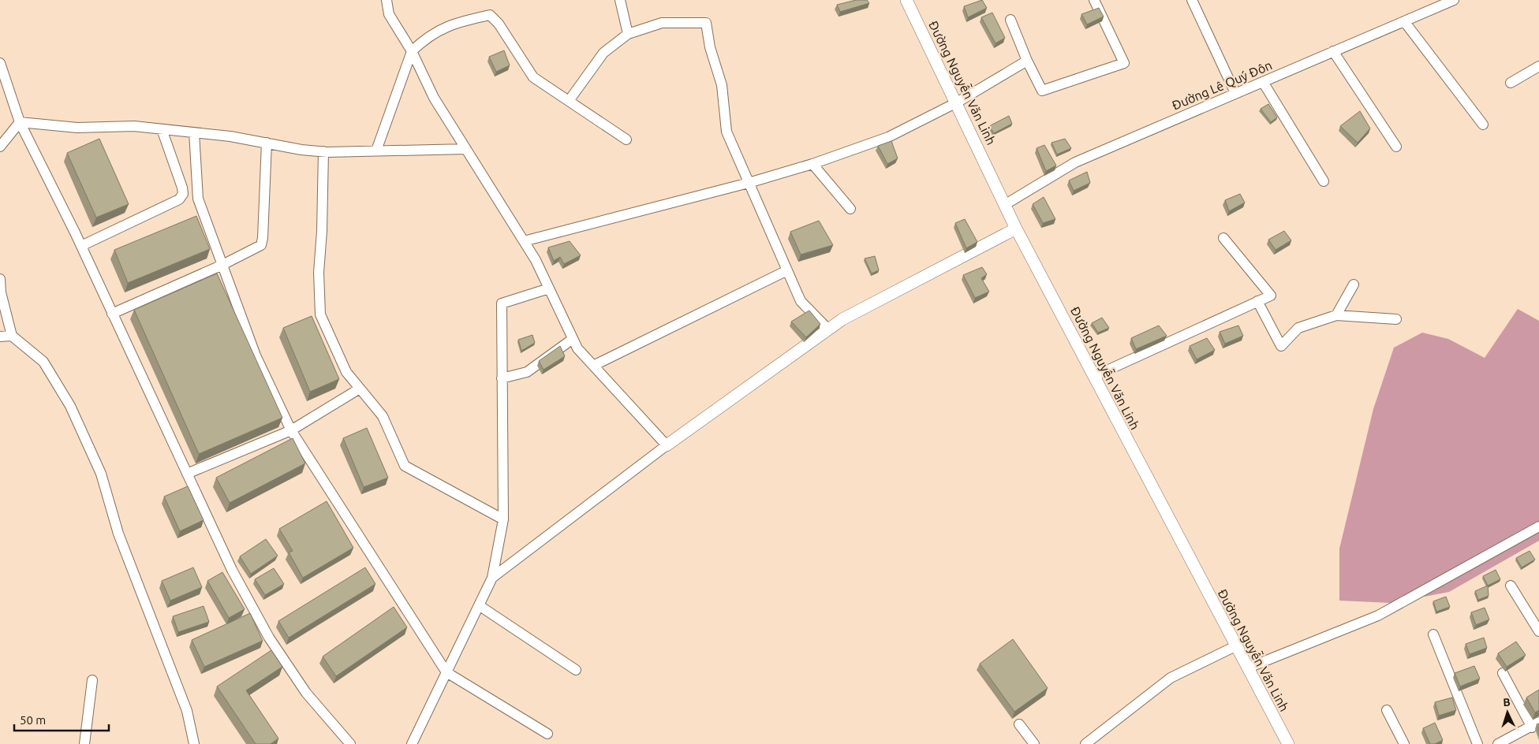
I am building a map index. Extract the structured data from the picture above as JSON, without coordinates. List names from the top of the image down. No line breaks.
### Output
{"streets":{"street":["Đường Nguyễn Văn Linh","Đường Lê Quý Đôn"]},"crossings":[["Đường Nguyễn Văn Linh","Đường Lê Quý Đôn"]],"scale_bar":"50 m","north":"top"}
